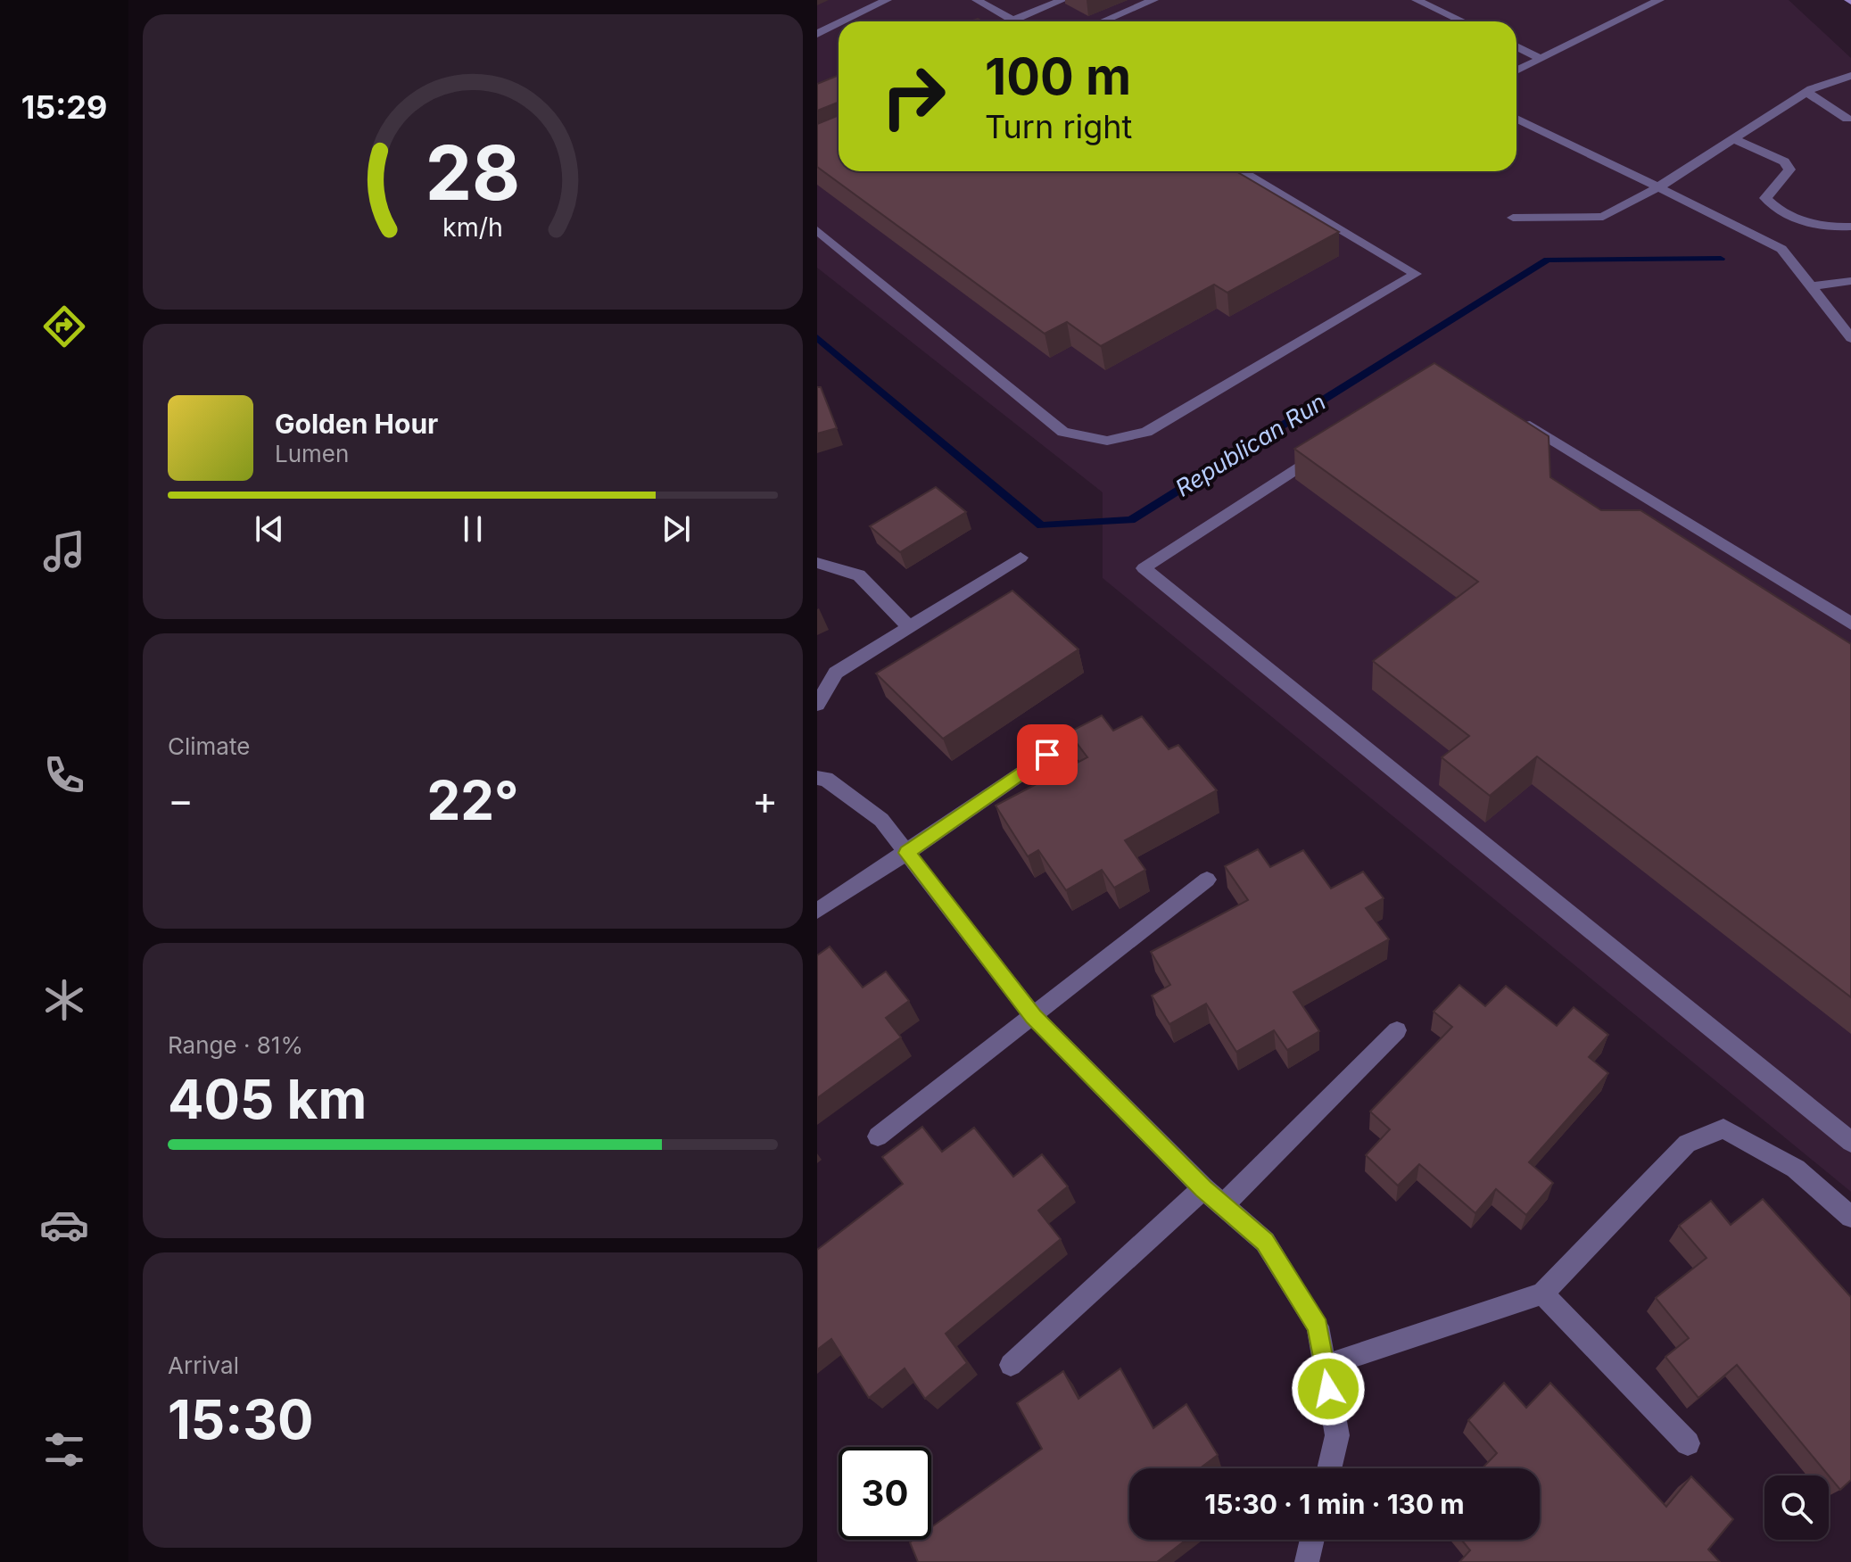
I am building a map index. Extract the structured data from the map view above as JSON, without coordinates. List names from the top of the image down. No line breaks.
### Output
{"water":["Republican Run"],"page":{"tabs":"15:29","turn":["100 m","Turn right"],"song":["Golden Hour","Lumen"],"tile":["Climate",["Range · 81%","405 km"],["Arrival","15:30"]],"heat":["−","22°","+"],"limit":"30","trip":"15:30 · 1 min · 130 m","gauge":["28","km/h"]}}
